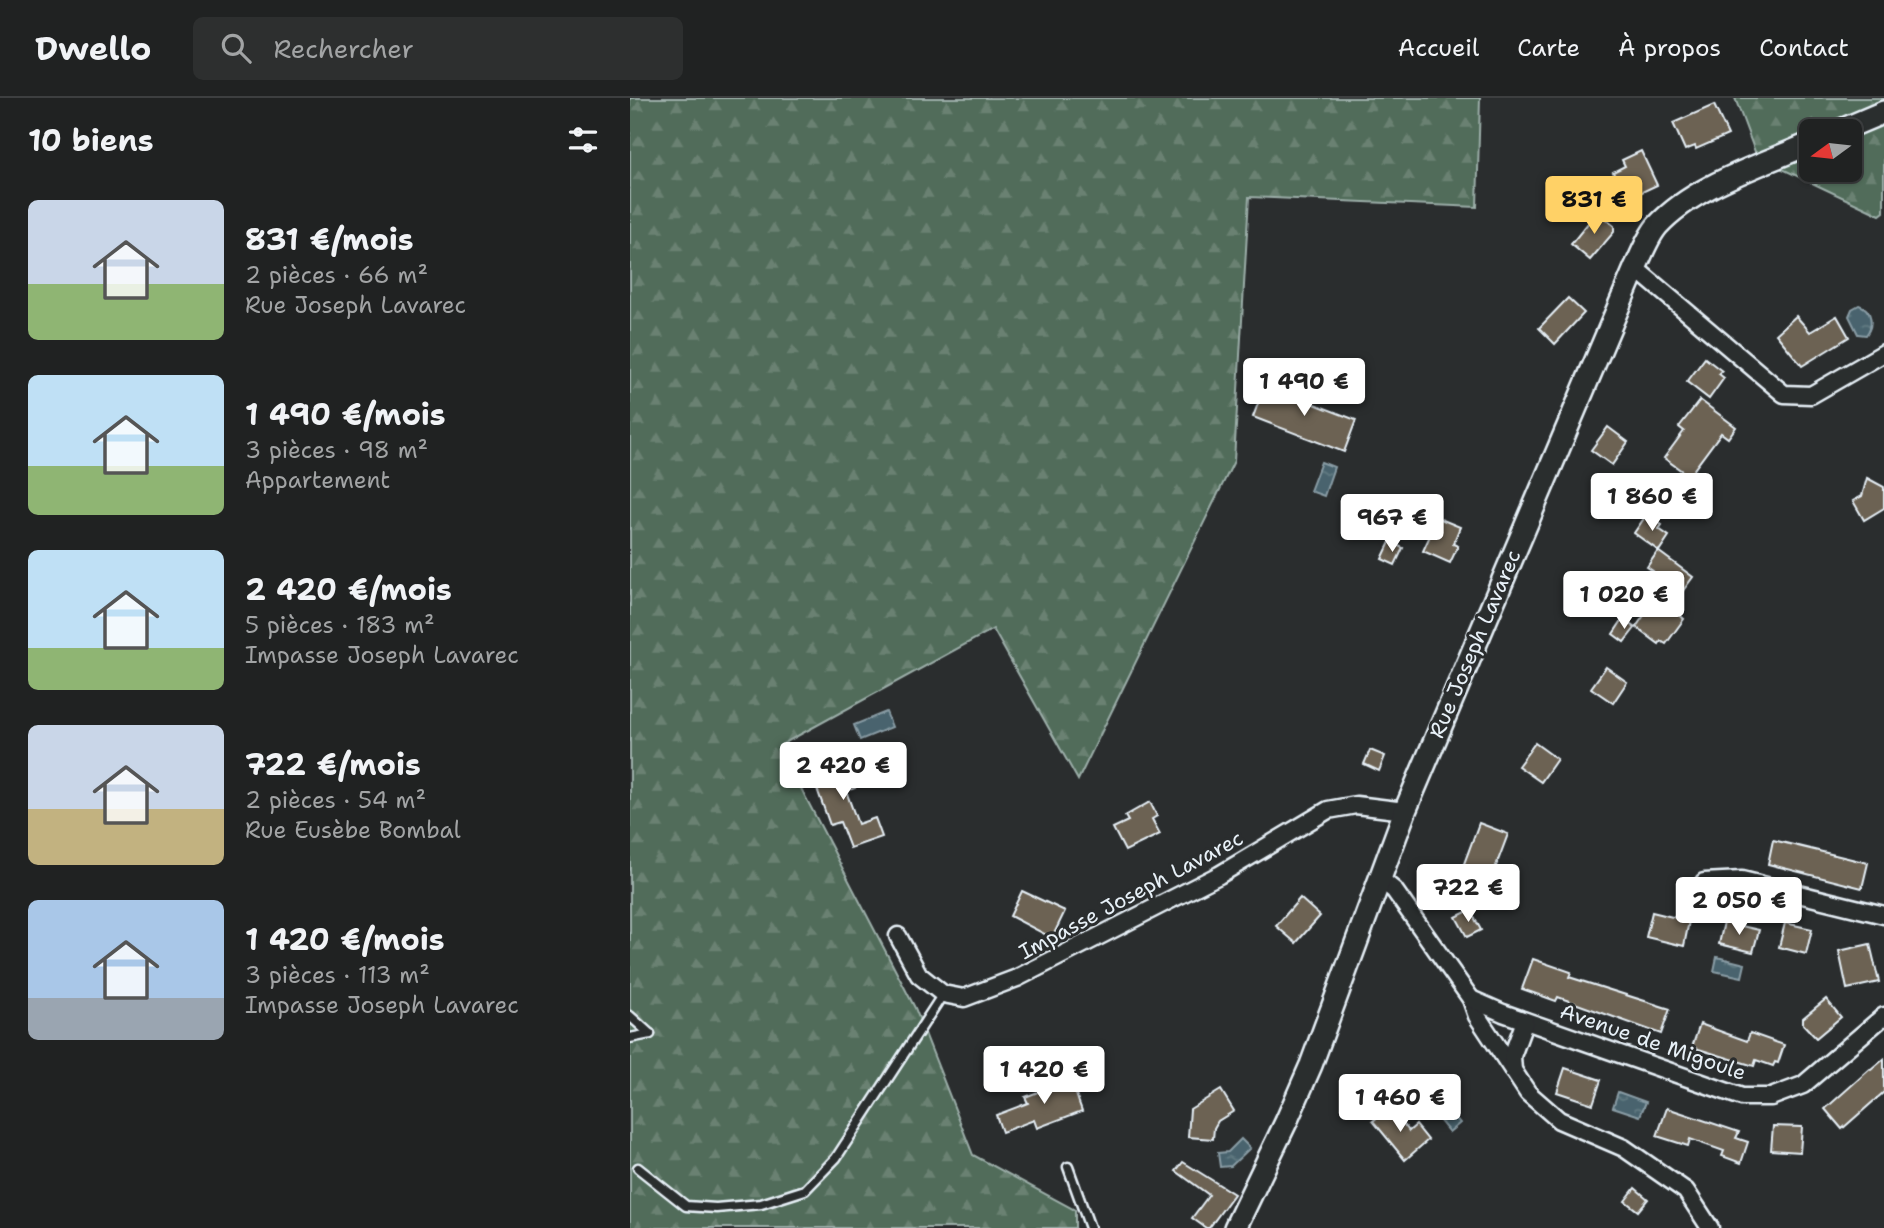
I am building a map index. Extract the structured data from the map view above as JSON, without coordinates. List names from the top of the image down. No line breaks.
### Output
{"streets":{"street":["Rue Joseph Lavarec","Impasse Joseph Lavarec","Avenue de Migoule"]},"crossings":[["Rue Joseph Lavarec","Impasse Joseph Lavarec"]],"north":"left","page":{"header":"Dwello","search":"Rechercher","nav":["Accueil","Carte","À propos","Contact"],"heading":"10 biens","price":["831 €","1 490 €","1 860 €","967 €","1 020 €","2 420 €","722 €","2 050 €","1 420 €","1 460 €"],"list":[{"name":"831 €/mois","note":"2 pièces · 66 m² · Rue Joseph Lavarec"},{"name":"1 490 €/mois","note":"3 pièces · 98 m² · Appartement"},{"name":"2 420 €/mois","note":"5 pièces · 183 m² · Impasse Joseph Lavarec"},{"name":"722 €/mois","note":"2 pièces · 54 m² · Rue Eusèbe Bombal"},{"name":"1 420 €/mois","note":"3 pièces · 113 m² · Impasse Joseph Lavarec"}]}}
